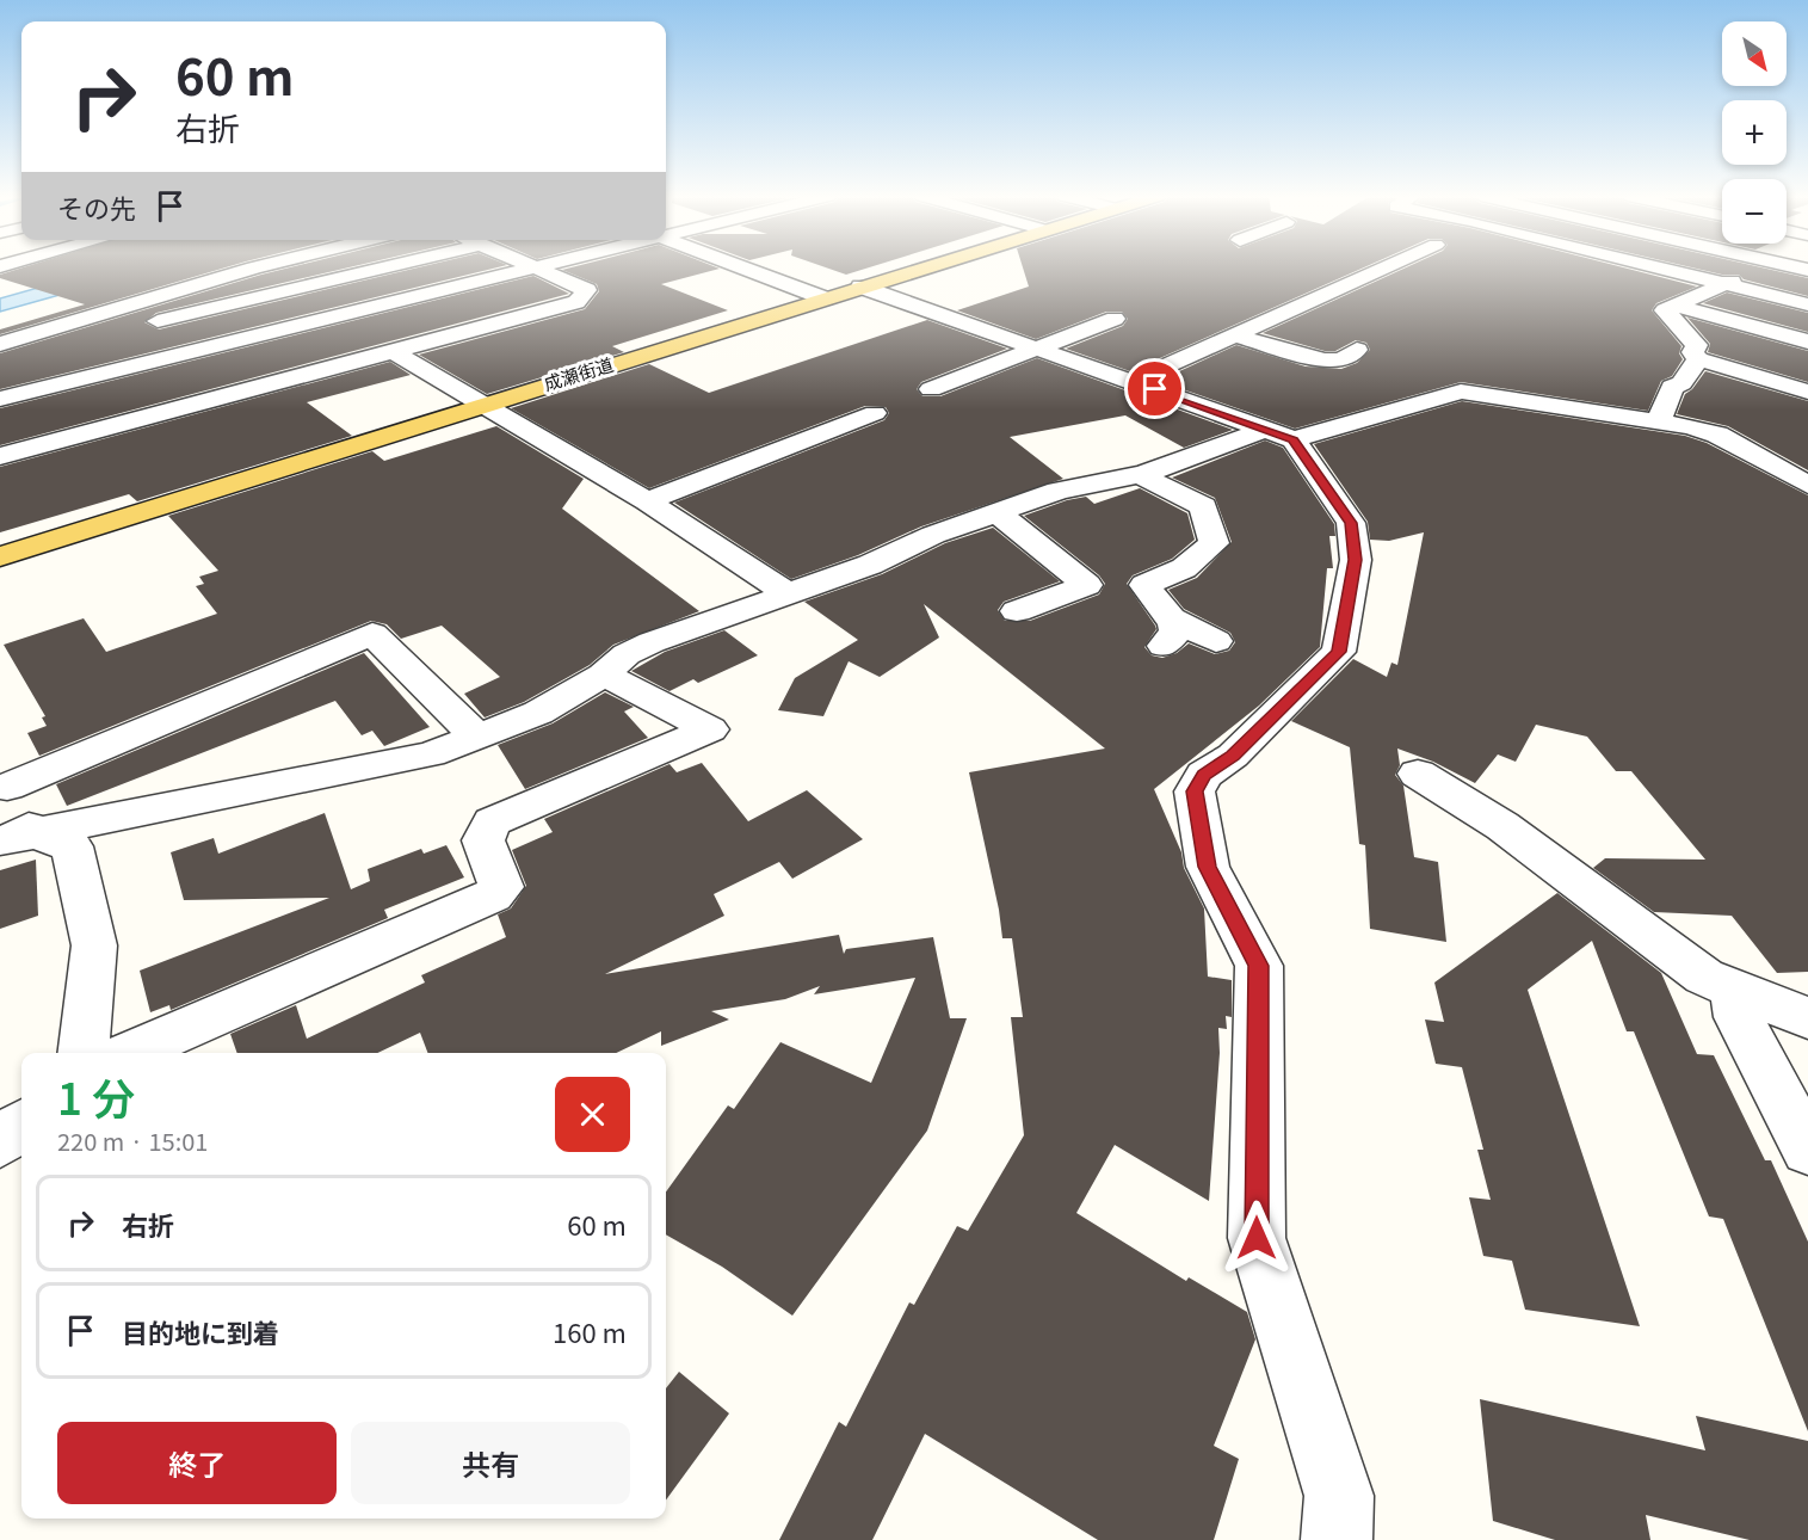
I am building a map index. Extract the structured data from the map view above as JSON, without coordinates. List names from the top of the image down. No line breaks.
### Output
{"streets":{"main road":["成瀬街道"]},"north":"bottom right","page":{"map_buttons":["+","−"],"turn":["60 m","右折"],"then":"その先","heading":["1 分","220 m · 15:01"],"list":[{"name":"右折","value":"60 m"},{"name":"目的地に到着","value":"160 m"}],"buttons":["終了","共有"]}}
